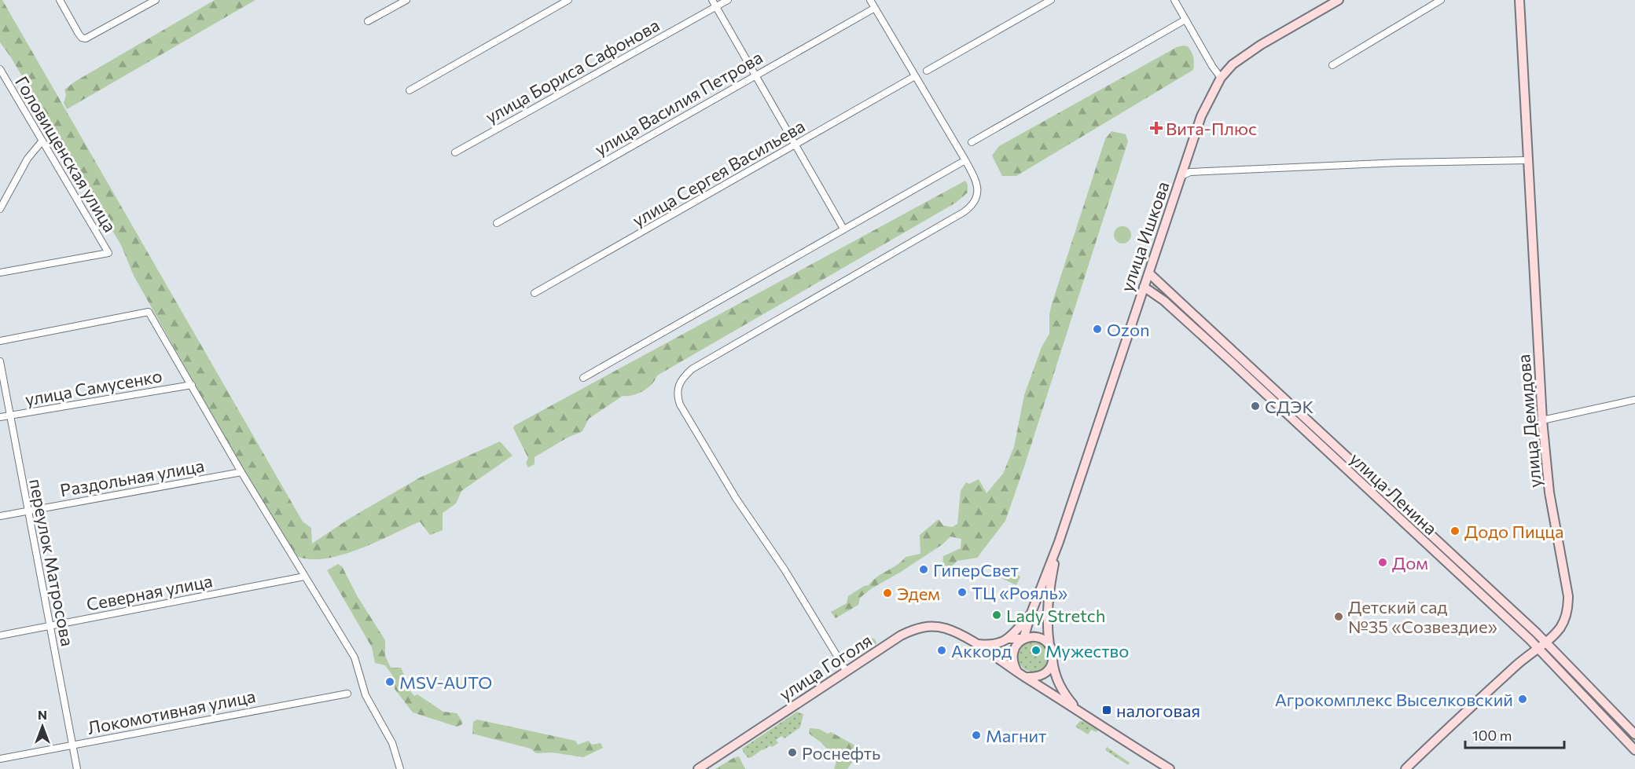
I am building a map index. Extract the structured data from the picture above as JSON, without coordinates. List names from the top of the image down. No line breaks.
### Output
{"streets":{"street":["улица Бориса Сафонова","улица Василия Петрова","Головищенская улица","улица Сергея Васильева","улица Ишкова","улица Самусенко","улица Демидова","Раздольная улица","улица Ленина","переулок Матросова","Северная улица","улица Гоголя","Локомотивная улица"]},"crossings":[["улица Ишкова","улица Ленина"],["улица Ишкова","улица Гоголя"],["улица Самусенко","переулок Матросова"],["улица Демидова","улица Ленина"],["Раздольная улица","переулок Матросова"],["переулок Матросова","Северная улица"],["переулок Матросова","Локомотивная улица"]],"places":{"health":["Вита-Плюс"],"other":["Ozon","СДЭК","Додо Пицца","Дом","ГиперСвет","ТЦ «Рояль»","Эдем","Lady Stretch","Детский сад №35 «Созвездие»","Аккорд","Мужество","MSV-AUTO","Агрокомплекс Выселковский","Магнит","Роснефть"],"transit":["налоговая"]},"scale_bar":"100 m","north":"top"}
